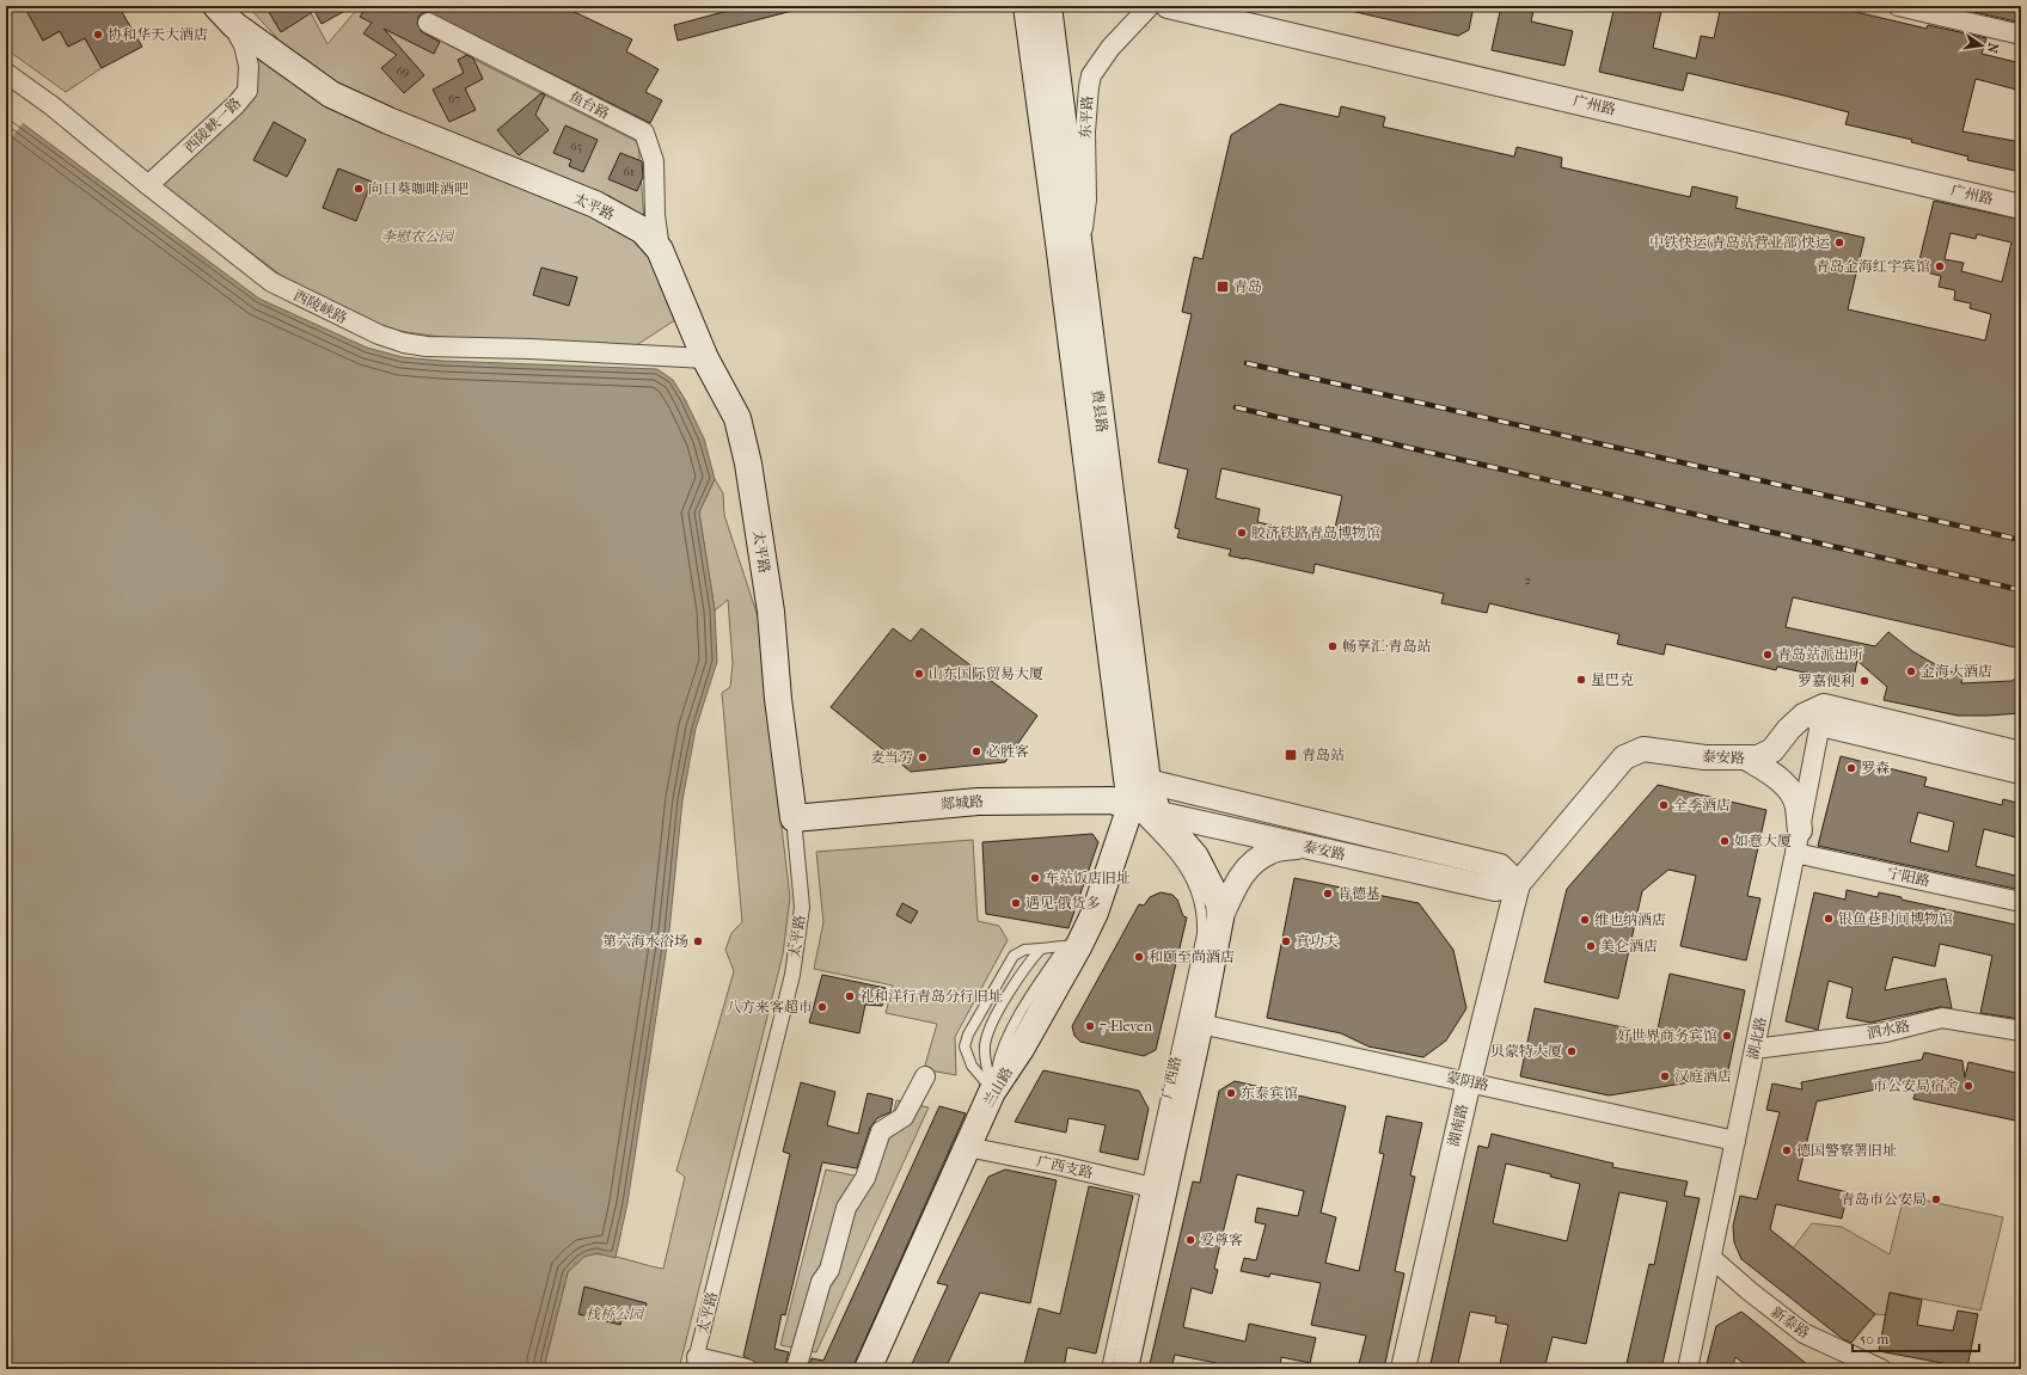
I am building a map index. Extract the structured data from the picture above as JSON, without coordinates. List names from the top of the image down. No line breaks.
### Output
{"streets":{"main road":["太平路","费县路","郯城路","广西路","兰山路"],"street":["鱼台路","广州路","东平路","西陵峡一路","西陵峡路","泰安路","宁阳路","泗水路","湖北路","蒙阴路","湖南路","广西支路","新泰路"]},"crossings":[["鱼台路","太平路"],["东平路","费县路"],["西陵峡一路","太平路"],["西陵峡一路","西陵峡路"],["太平路","西陵峡路"],["太平路","郯城路"],["费县路","泰安路"],["费县路","郯城路"],["费县路","广西路"],["费县路","兰山路"],["泰安路","郯城路"],["泰安路","湖北路"],["泰安路","广西路"],["泰安路","兰山路"],["泰安路","湖南路"],["郯城路","广西路"],["郯城路","兰山路"],["宁阳路","湖北路"],["泗水路","湖北路"],["湖北路","蒙阴路"],["湖北路","新泰路"],["广西路","蒙阴路"],["广西路","兰山路"],["广西路","广西支路"],["蒙阴路","湖南路"],["兰山路","广西支路"]],"parks":["李慰农公园","栈桥公园"],"places":{"other":["协和华天大酒店","向日葵咖啡酒吧","中铁快运(青岛站营业部)快运","青岛金海红宇宾馆","胶济铁路青岛博物馆","畅享汇·青岛站","青岛站派出所","金海大酒店","山东国际贸易大厦","星巴克","罗嘉便利","必胜客","麦当劳","罗森","全季酒店","如意大厦","车站饭店旧址","肯德基","遇见·俄货多","银鱼巷时间博物馆","维也纳酒店","第六海水浴场","真功夫","美仑酒店","和颐至尚酒店","礼和洋行青岛分行旧址","八方来客超市","7-Eleven","好世界商务宾馆","贝蒙特大厦","汉庭酒店","市公安局宿舍","东泰宾馆","德国警察署旧址","青岛市公安局","爱尊客"],"transit":["青岛","青岛站"]},"house_numbers":["69","67","63","61","2"],"scale_bar":"50 m","north":"right"}
